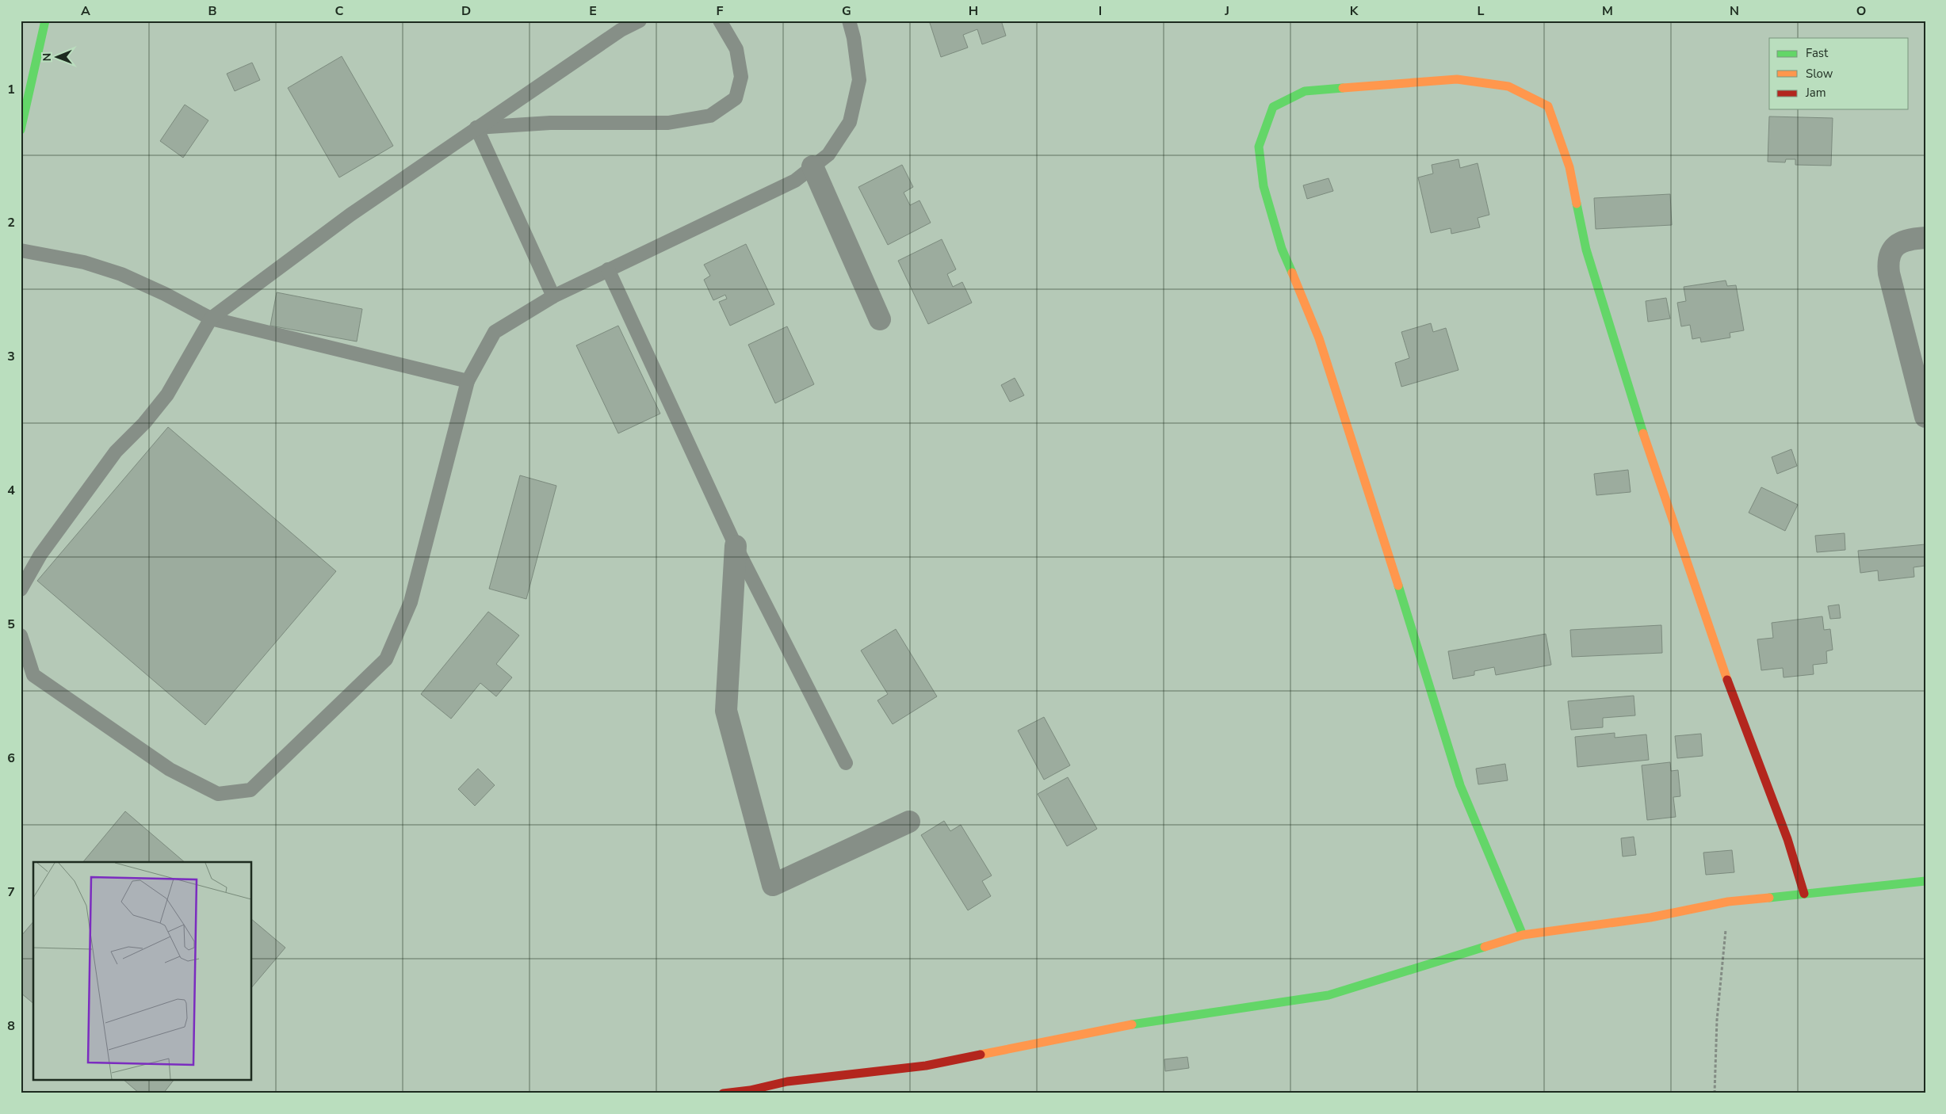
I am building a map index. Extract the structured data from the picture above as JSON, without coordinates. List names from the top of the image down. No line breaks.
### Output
{"legend":["Fast","Slow","Jam"],"north":"left","grid":{"columns":["A","B","C","D","E","F","G","H","I","J","K","L","M","N","O"],"rows":["1","2","3","4","5","6","7","8"]}}
